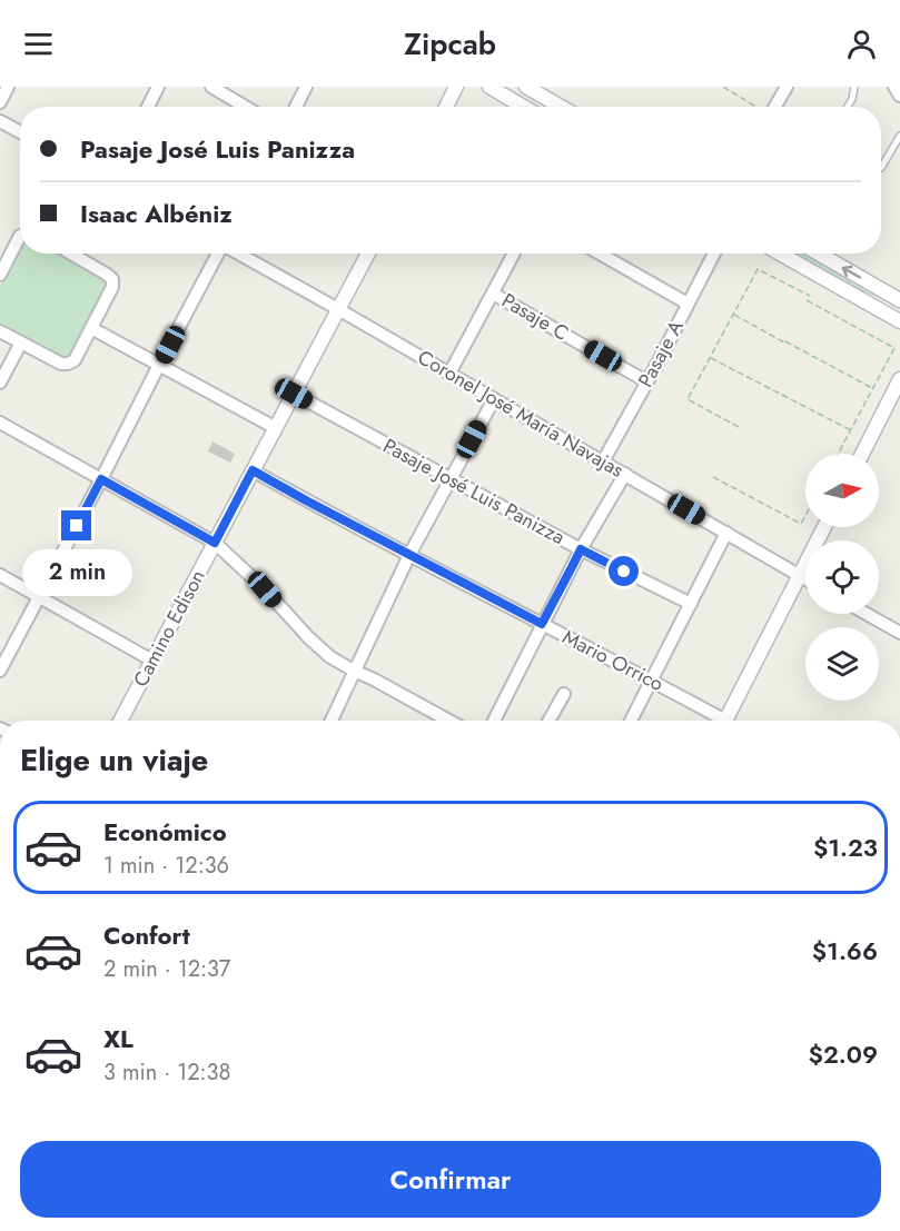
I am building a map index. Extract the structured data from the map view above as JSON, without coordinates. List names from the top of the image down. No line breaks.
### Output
{"streets":{"street":["Pasaje C","Pasaje A","Coronel José María Navajas","Pasaje José Luis Panizza","Camino Edison","Mario Orrico"]},"crossings":[["Pasaje C","Pasaje A"],["Pasaje A","Coronel José María Navajas"],["Coronel José María Navajas","Camino Edison"],["Pasaje José Luis Panizza","Camino Edison"],["Camino Edison","Mario Orrico"]],"north":"right","page":{"header":"Zipcab","banner":["Pasaje José Luis Panizza","Isaac Albéniz"],"bubble":"2 min","heading":"Elige un viaje","list":[{"name":"Económico","note":"1 min · 12:36","value":"$1.23"},{"name":"Confort","note":"2 min · 12:37","value":"$1.66"},{"name":"XL","note":"3 min · 12:38","value":"$2.09"}],"buttons":"Confirmar"}}
